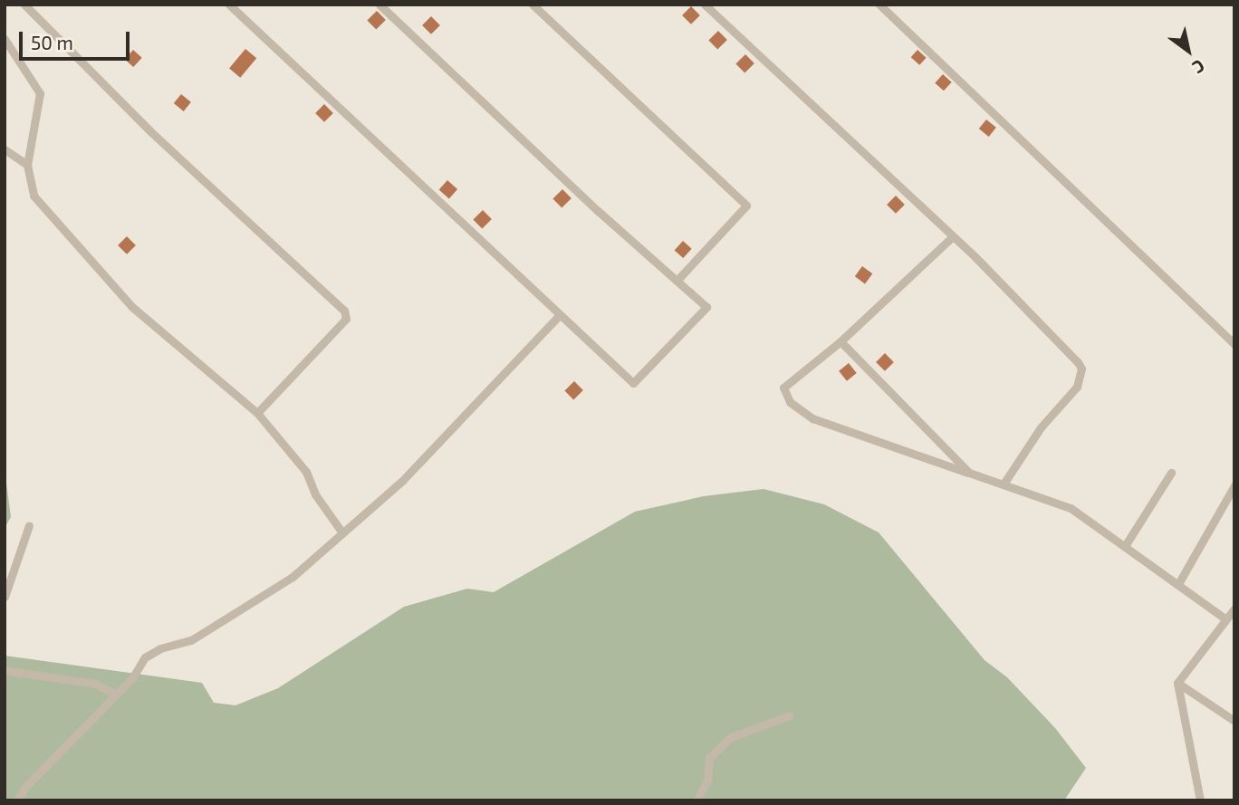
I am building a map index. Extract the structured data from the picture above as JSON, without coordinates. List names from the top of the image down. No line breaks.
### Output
{"scale_bar":"50 m","north":"bottom right"}
